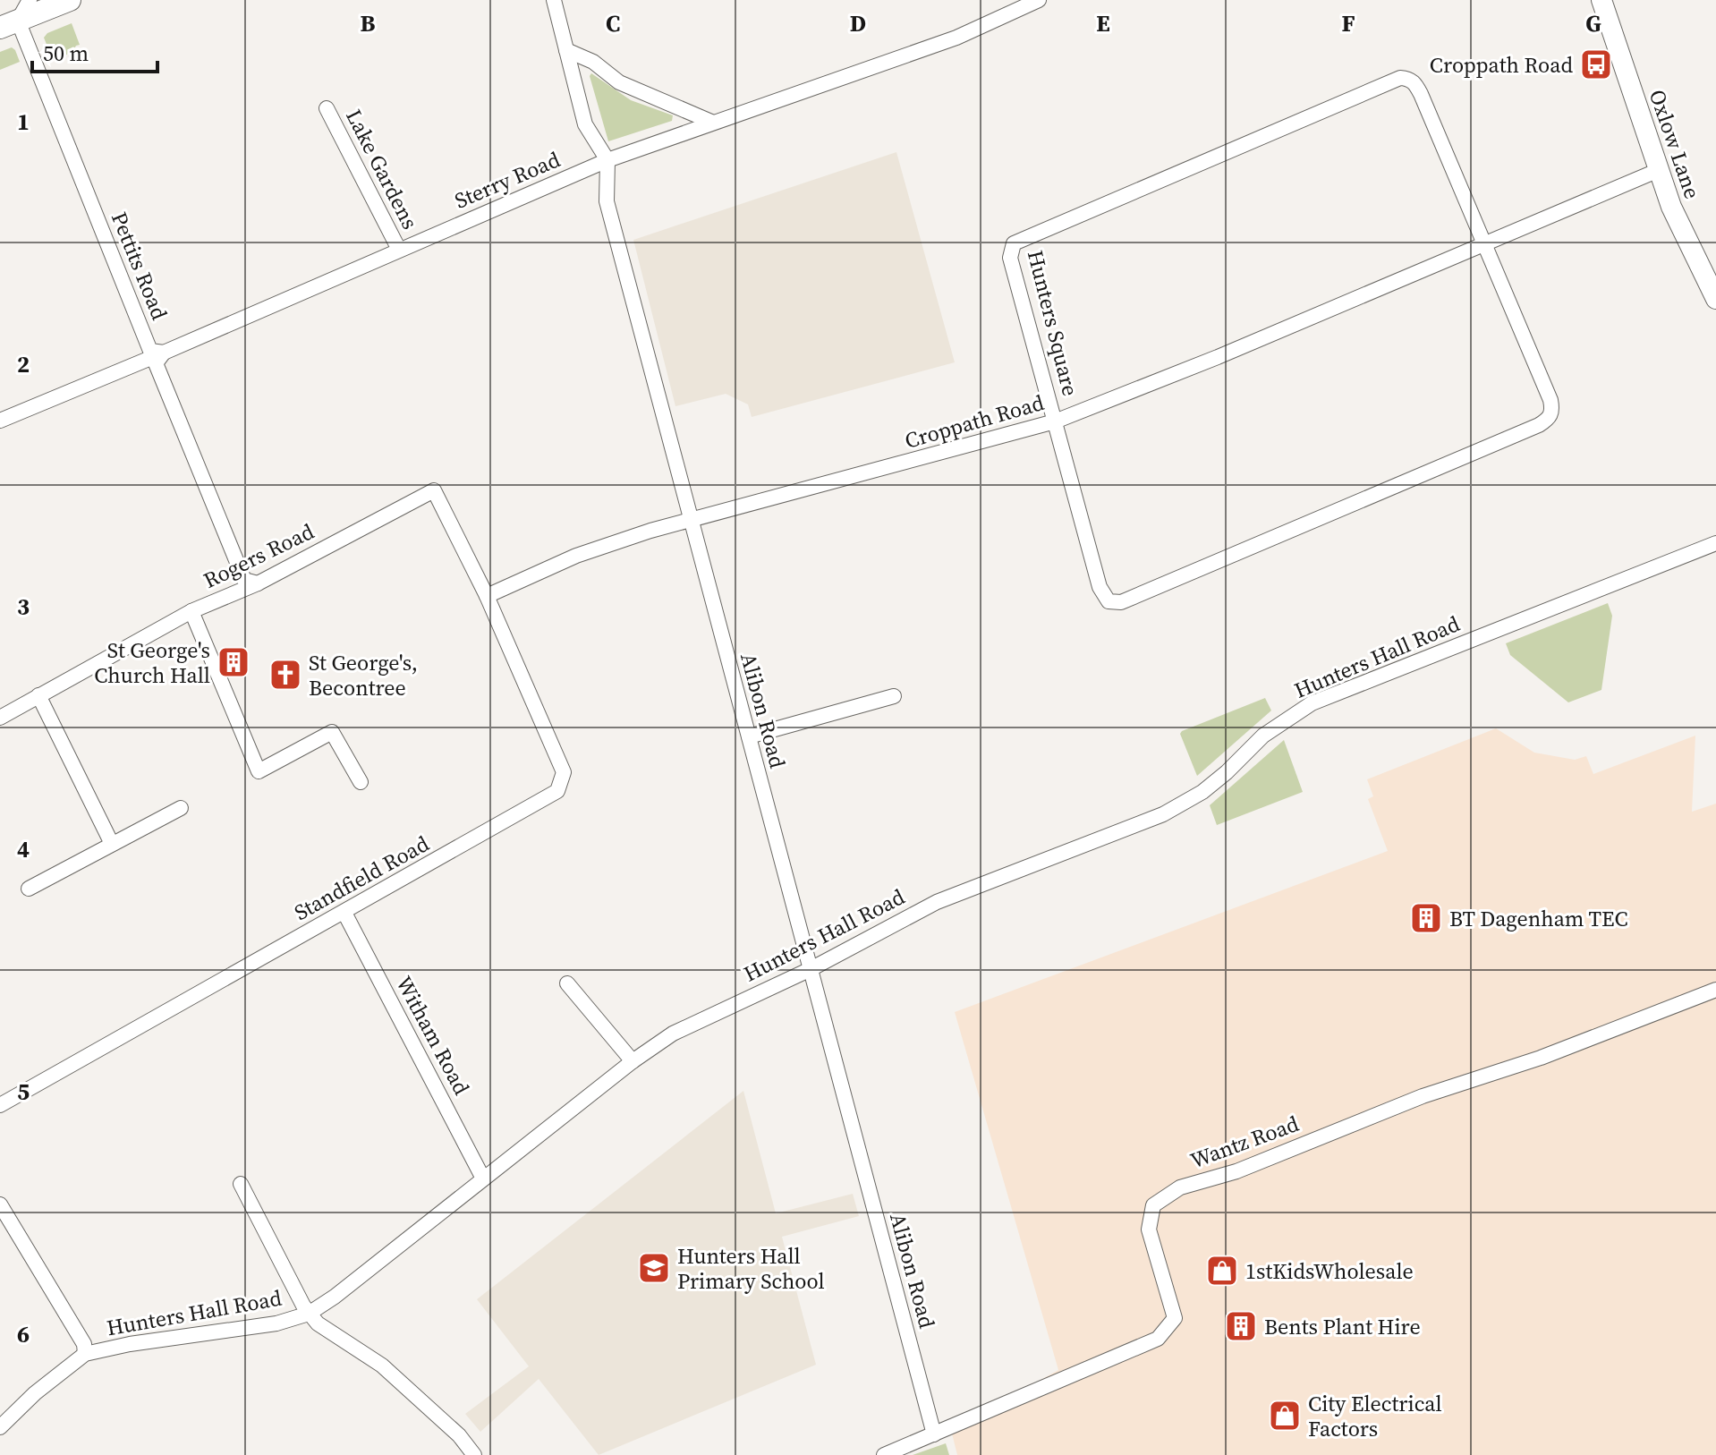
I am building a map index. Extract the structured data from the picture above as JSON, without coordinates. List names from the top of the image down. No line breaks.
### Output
{"streets":{"street":["Oxlow Lane","Lake Gardens","Sterry Road","Pettits Road","Hunters Square","Croppath Road","Rogers Road","Hunters Hall Road","Alibon Road","Standfield Road","Witham Road","Wantz Road"]},"crossings":[["Oxlow Lane","Croppath Road"],["Lake Gardens","Sterry Road"],["Sterry Road","Pettits Road"],["Sterry Road","Alibon Road"],["Hunters Square","Croppath Road"],["Croppath Road","Rogers Road"],["Croppath Road","Alibon Road"],["Croppath Road","Standfield Road"],["Rogers Road","Standfield Road"],["Hunters Hall Road","Alibon Road"],["Hunters Hall Road","Witham Road"],["Alibon Road","Wantz Road"],["Standfield Road","Witham Road"]],"places":{"bus stop":["Croppath Road"],"building":["St George's Church Hall","BT Dagenham TEC","Bents Plant Hire"],"church":["St George's, Becontree"],"school or university":["Hunters Hall Primary School"],"shop":["1stKidsWholesale","City Electrical Factors"]},"scale_bar":"50 m","grid":{"columns":["B","C","D","E","F","G"],"rows":["1","2","3","4","5","6"]}}
